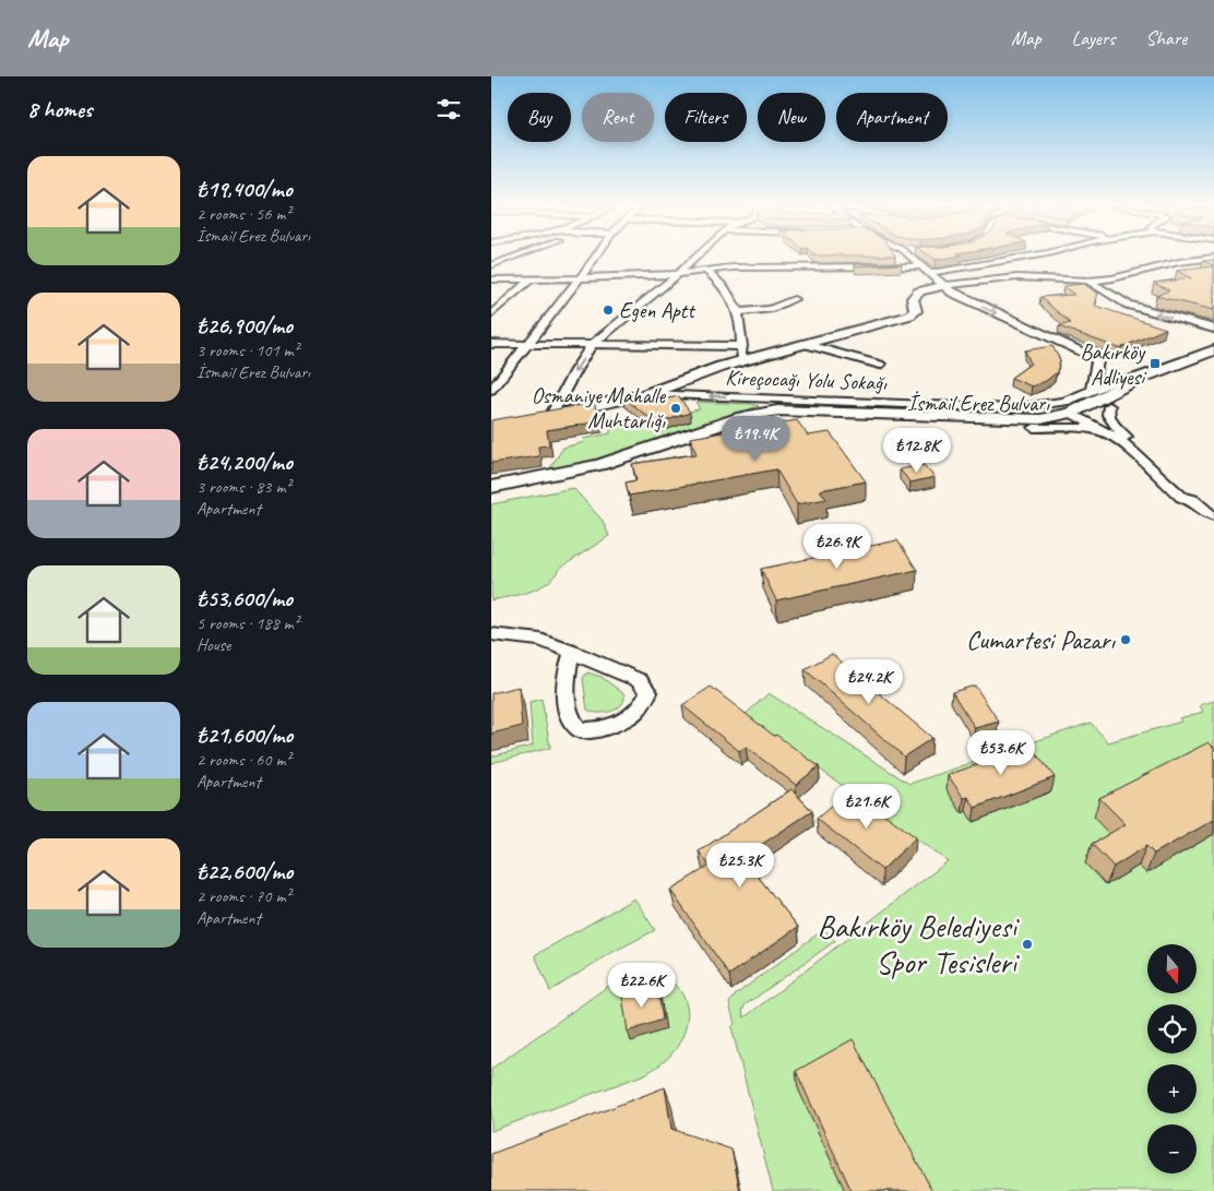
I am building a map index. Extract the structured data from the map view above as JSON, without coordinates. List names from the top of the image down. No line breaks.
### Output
{"streets":{"street":["Kireçocağı Yolu Sokağı","İsmail Erez Bulvarı"]},"crossings":[["Kireçocağı Yolu Sokağı","İsmail Erez Bulvarı"]],"places":{"other":["Egen Aptt","Osmaniye Mahalle Muhtarlığı","Cumartesi Pazarı","Bakırköy Belediyesi Spor Tesisleri"],"transit":["Bakırköy Adliyesi"]},"north":"bottom","page":{"header":"Map","nav":["Map","Layers","Share"],"heading":"8 homes","chip":["Buy","Rent","Filters","New","Apartment"],"list":[{"name":"₺19,400/mo","note":"2 rooms · 56 m² · İsmail Erez Bulvarı"},{"name":"₺26,900/mo","note":"3 rooms · 101 m² · İsmail Erez Bulvarı"},{"name":"₺24,200/mo","note":"3 rooms · 83 m² · Apartment"},{"name":"₺53,600/mo","note":"5 rooms · 188 m² · House"},{"name":"₺21,600/mo","note":"2 rooms · 60 m² · Apartment"},{"name":"₺22,600/mo","note":"2 rooms · 70 m² · Apartment"}],"price":["₺19.4K","₺12.8K","₺26.9K","₺24.2K","₺53.6K","₺21.6K","₺25.3K","₺22.6K"],"map_buttons":["+","−"]}}
